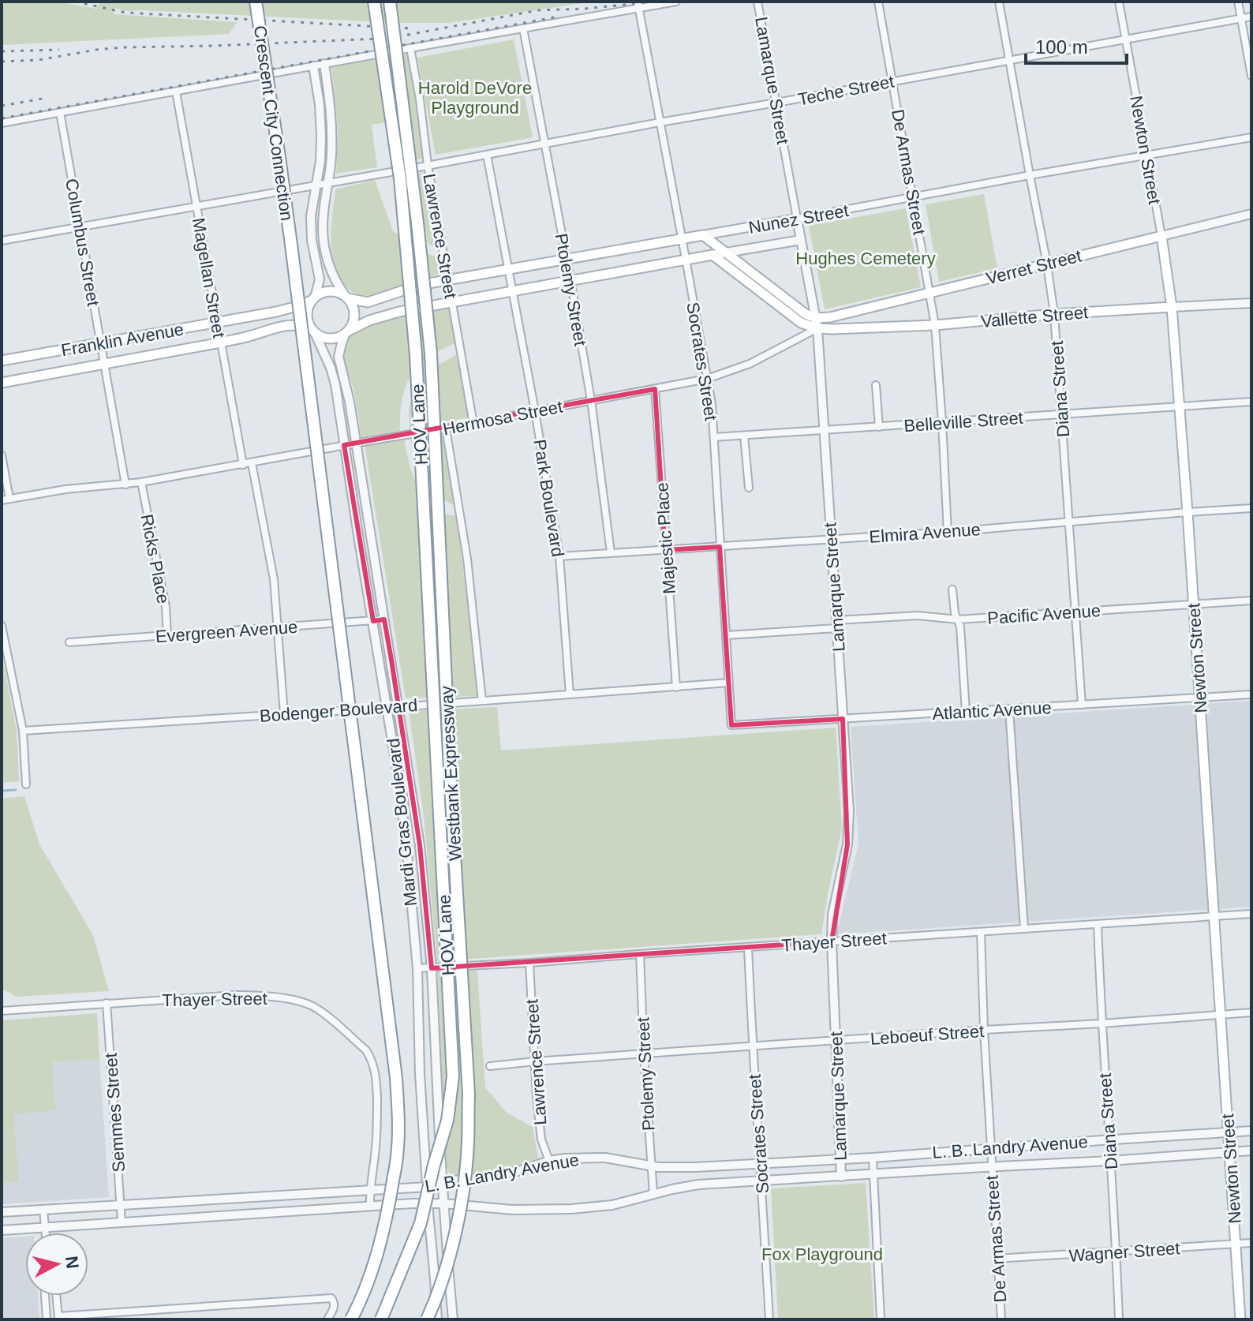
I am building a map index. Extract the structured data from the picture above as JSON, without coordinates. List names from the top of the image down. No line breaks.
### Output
{"streets":{"highway":["Crescent City Connection","HOV Lane","Westbank Expressway"],"main road":["Newton Street","Nunez Street","Verret Street","Vallette Street","Franklin Avenue"],"street":["Lamarque Street","Teche Street","De Armas Street","Lawrence Street","Columbus Street","Magellan Street","Ptolemy Street","Socrates Street","Diana Street","Hermosa Street","Belleville Street","Park Boulevard","Elmira Avenue","Majestic Place","Ricks Place","Pacific Avenue","Evergreen Avenue","Bodenger Boulevard","Atlantic Avenue","Mardi Gras Boulevard","Thayer Street","Leboeuf Street","Semmes Street","L. B. Landry Avenue","Wagner Street"]},"crossings":[["Lamarque Street","Teche Street"],["Lamarque Street","Nunez Street"],["Lamarque Street","Verret Street"],["Lamarque Street","Vallette Street"],["Lamarque Street","Hermosa Street"],["Lamarque Street","Belleville Street"],["Lamarque Street","Elmira Avenue"],["Lamarque Street","Pacific Avenue"],["Lamarque Street","Atlantic Avenue"],["Lamarque Street","Thayer Street"],["Lamarque Street","Leboeuf Street"],["Lamarque Street","L. B. Landry Avenue"],["Teche Street","Newton Street"],["Teche Street","De Armas Street"],["Teche Street","Lawrence Street"],["Teche Street","Columbus Street"],["Teche Street","Magellan Street"],["Teche Street","Ptolemy Street"],["Teche Street","Socrates Street"],["Teche Street","Diana Street"],["Teche Street","Park Boulevard"],["Newton Street","Nunez Street"],["Newton Street","Verret Street"],["Newton Street","Vallette Street"],["Newton Street","Belleville Street"],["Newton Street","Elmira Avenue"],["Newton Street","Pacific Avenue"],["Newton Street","Atlantic Avenue"],["Newton Street","Thayer Street"],["Newton Street","Leboeuf Street"],["Newton Street","L. B. Landry Avenue"],["Newton Street","Wagner Street"],["De Armas Street","Nunez Street"],["De Armas Street","Verret Street"],["De Armas Street","Vallette Street"],["De Armas Street","Belleville Street"],["De Armas Street","Elmira Avenue"],["De Armas Street","Thayer Street"],["De Armas Street","Leboeuf Street"],["De Armas Street","L. B. Landry Avenue"],["De Armas Street","Wagner Street"],["Nunez Street","Lawrence Street"],["Nunez Street","Ptolemy Street"],["Nunez Street","Franklin Avenue"],["Nunez Street","Socrates Street"],["Nunez Street","Diana Street"],["Nunez Street","Park Boulevard"],["Nunez Street","Mardi Gras Boulevard"],["Lawrence Street","Hermosa Street"],["Lawrence Street","Thayer Street"],["Lawrence Street","Leboeuf Street"],["Lawrence Street","L. B. Landry Avenue"],["Columbus Street","Franklin Avenue"],["Columbus Street","Hermosa Street"],["Verret Street","Diana Street"],["Magellan Street","Franklin Avenue"],["Magellan Street","Hermosa Street"],["Ptolemy Street","Hermosa Street"],["Ptolemy Street","Elmira Avenue"],["Ptolemy Street","Thayer Street"],["Ptolemy Street","Leboeuf Street"],["Ptolemy Street","L. B. Landry Avenue"],["Vallette Street","Diana Street"],["Vallette Street","Hermosa Street"],["Franklin Avenue","Mardi Gras Boulevard"],["Socrates Street","Hermosa Street"],["Socrates Street","Belleville Street"],["Socrates Street","Elmira Avenue"],["Socrates Street","Pacific Avenue"],["Socrates Street","Bodenger Boulevard"],["Socrates Street","Atlantic Avenue"],["Socrates Street","Thayer Street"],["Socrates Street","Leboeuf Street"],["Socrates Street","L. B. Landry Avenue"],["Diana Street","Belleville Street"],["Diana Street","Elmira Avenue"],["Diana Street","Pacific Avenue"],["Diana Street","Atlantic Avenue"],["Diana Street","Thayer Street"],["Diana Street","Leboeuf Street"],["Diana Street","L. B. Landry Avenue"],["Diana Street","Wagner Street"],["Hermosa Street","Park Boulevard"],["Hermosa Street","Majestic Place"],["Hermosa Street","Ricks Place"],["Hermosa Street","Mardi Gras Boulevard"],["Park Boulevard","Elmira Avenue"],["Park Boulevard","Bodenger Boulevard"],["Elmira Avenue","Majestic Place"],["Majestic Place","Bodenger Boulevard"],["Ricks Place","Evergreen Avenue"],["Evergreen Avenue","Mardi Gras Boulevard"],["Bodenger Boulevard","Mardi Gras Boulevard"],["Mardi Gras Boulevard","Thayer Street"],["Mardi Gras Boulevard","L. B. Landry Avenue"],["Thayer Street","Semmes Street"],["Thayer Street","L. B. Landry Avenue"],["Semmes Street","L. B. Landry Avenue"]],"parks":["Harold DeVore Playground","Hughes Cemetery","Fox Playground"],"scale_bar":"100 m","north":"right"}
